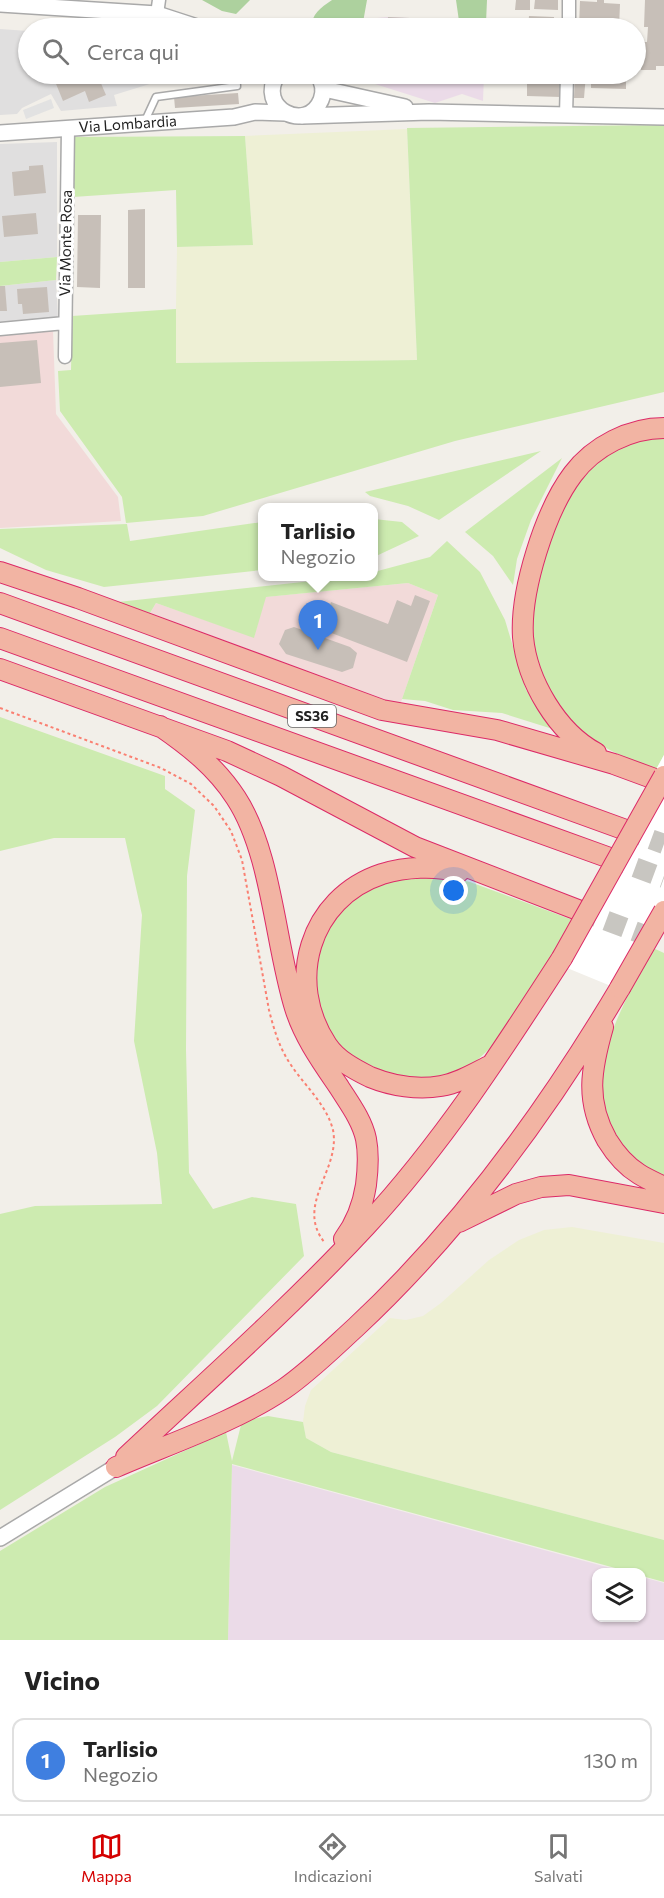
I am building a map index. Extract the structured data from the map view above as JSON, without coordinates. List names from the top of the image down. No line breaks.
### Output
{"streets":{"highway":["SS36"],"street":["Via Lombardia","Via Monte Rosa"]},"crossings":[["Via Lombardia","Via Monte Rosa"]],"page":{"search":"Cerca qui","popup":["Tarlisio","Negozio"],"pins":"1","heading":"Vicino","list":[{"mark":"1","name":"Tarlisio","note":"Negozio","value":"130 m"}],"nav":["Mappa","Indicazioni","Salvati"]}}
